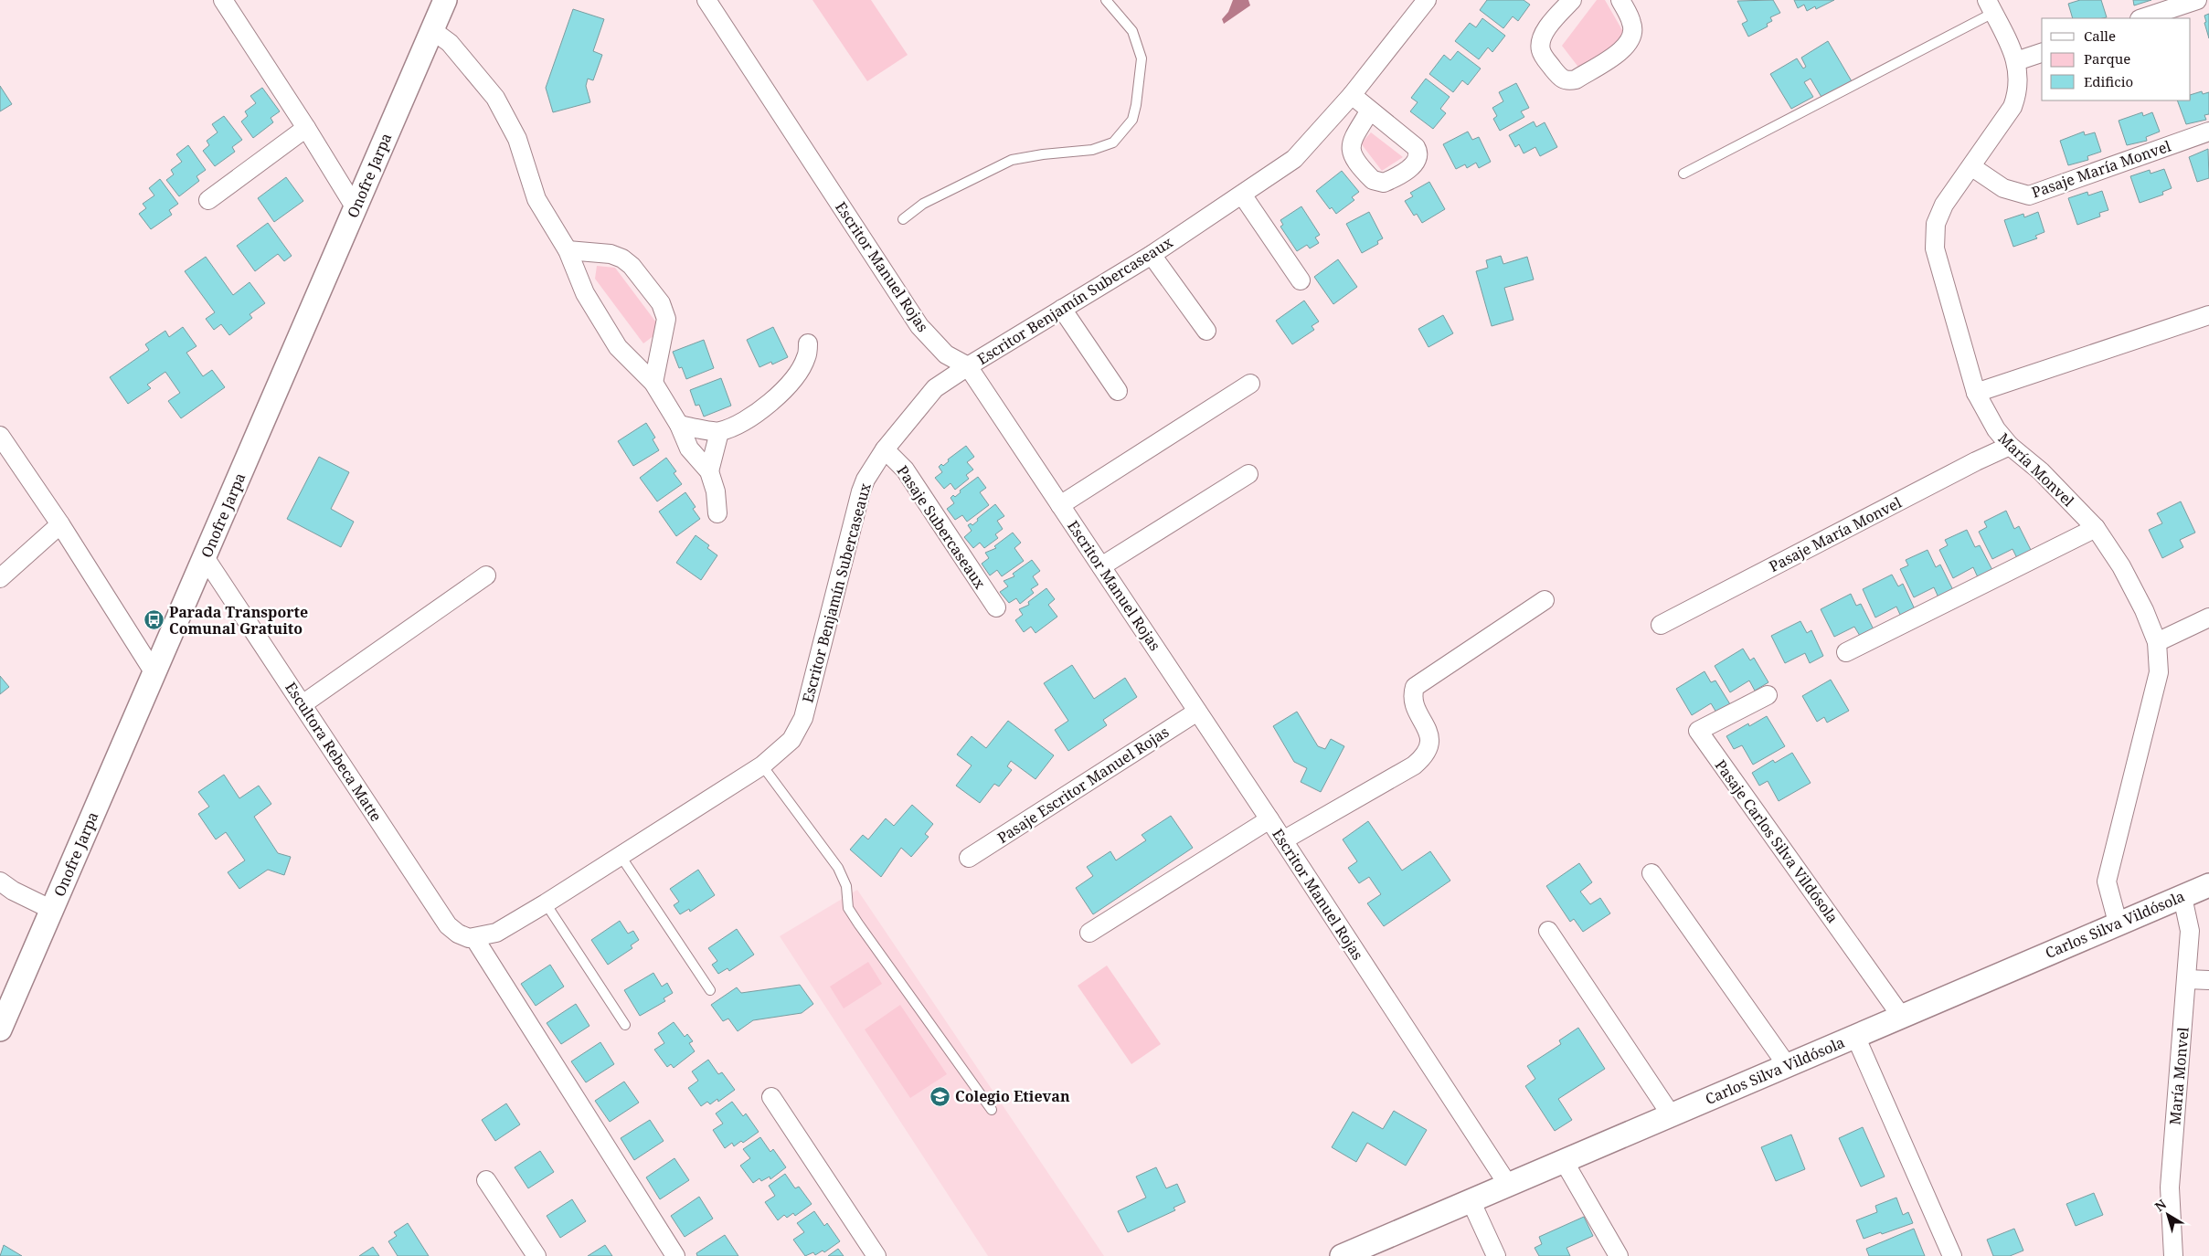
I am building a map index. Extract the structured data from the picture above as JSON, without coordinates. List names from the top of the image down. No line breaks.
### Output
{"streets":{"street":["Pasaje María Monvel","Onofre Jarpa","Escritor Manuel Rojas","Escritor Benjamín Subercaseaux","María Monvel","Pasaje Subercaseaux","Escultora Rebeca Matte","Pasaje Escritor Manuel Rojas","Pasaje Carlos Silva Vildósola","Carlos Silva Vildósola"]},"crossings":[["Pasaje María Monvel","María Monvel"],["Onofre Jarpa","Escultora Rebeca Matte"],["Escritor Manuel Rojas","Escritor Benjamín Subercaseaux"],["Escritor Manuel Rojas","Pasaje Escritor Manuel Rojas"],["Escritor Manuel Rojas","Carlos Silva Vildósola"],["Escritor Benjamín Subercaseaux","Pasaje Subercaseaux"],["Escritor Benjamín Subercaseaux","Escultora Rebeca Matte"],["María Monvel","Carlos Silva Vildósola"],["Pasaje Carlos Silva Vildósola","Carlos Silva Vildósola"]],"places":{"bus stop":["Parada Transporte Comunal Gratuito"],"school or university":["Colegio Etievan"]},"legend":["Calle","Parque","Edificio"],"north":"top left"}
